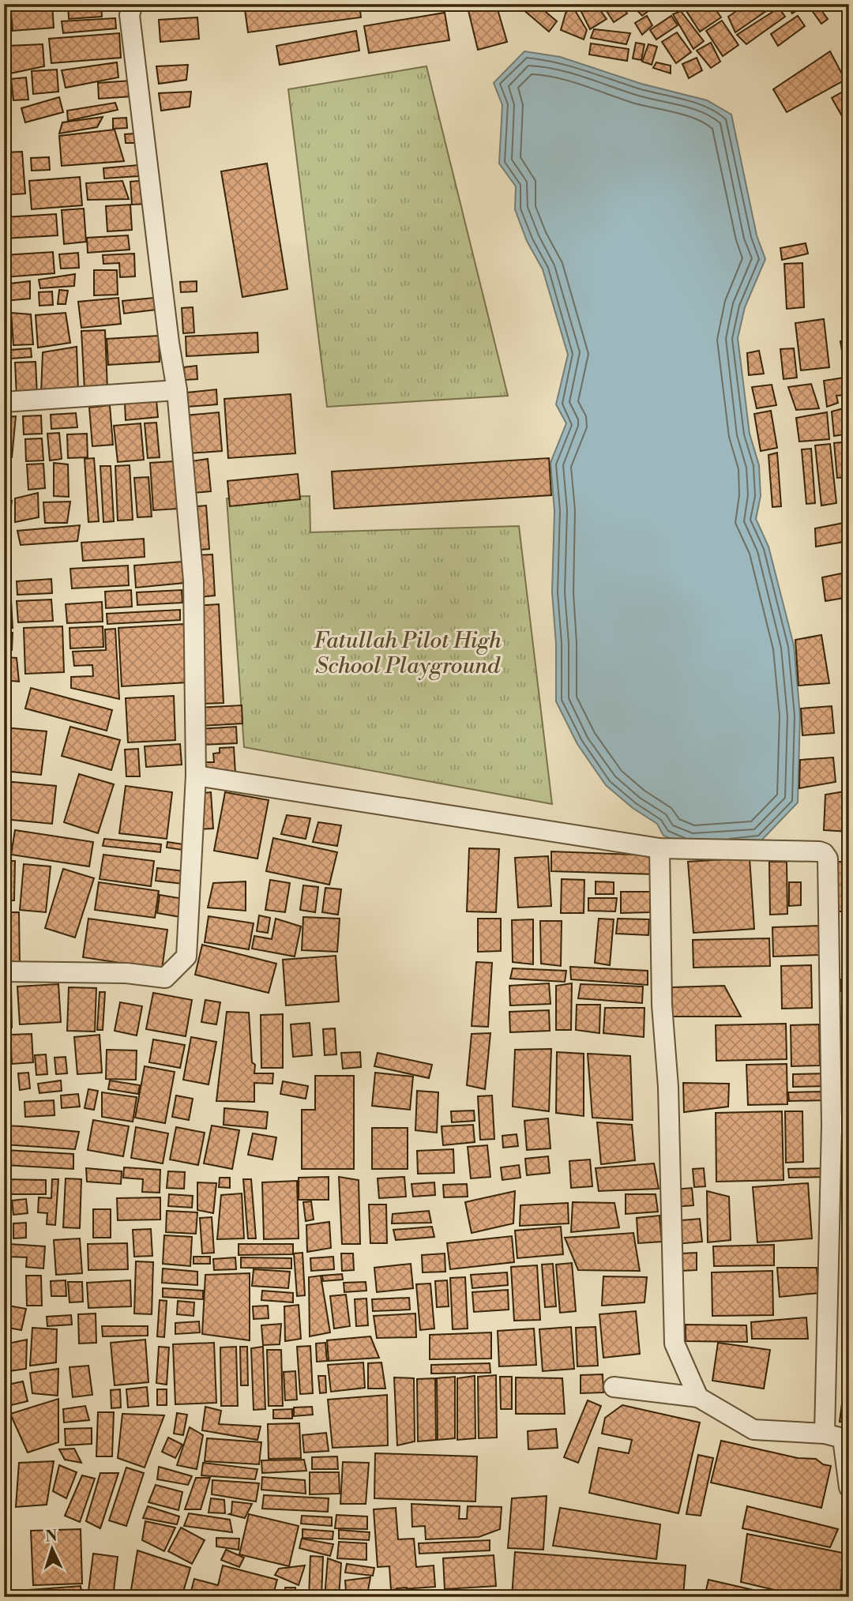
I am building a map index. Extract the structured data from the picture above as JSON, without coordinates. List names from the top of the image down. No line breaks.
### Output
{"parks":["Fatullah Pilot High School Playground"],"north":"top"}
